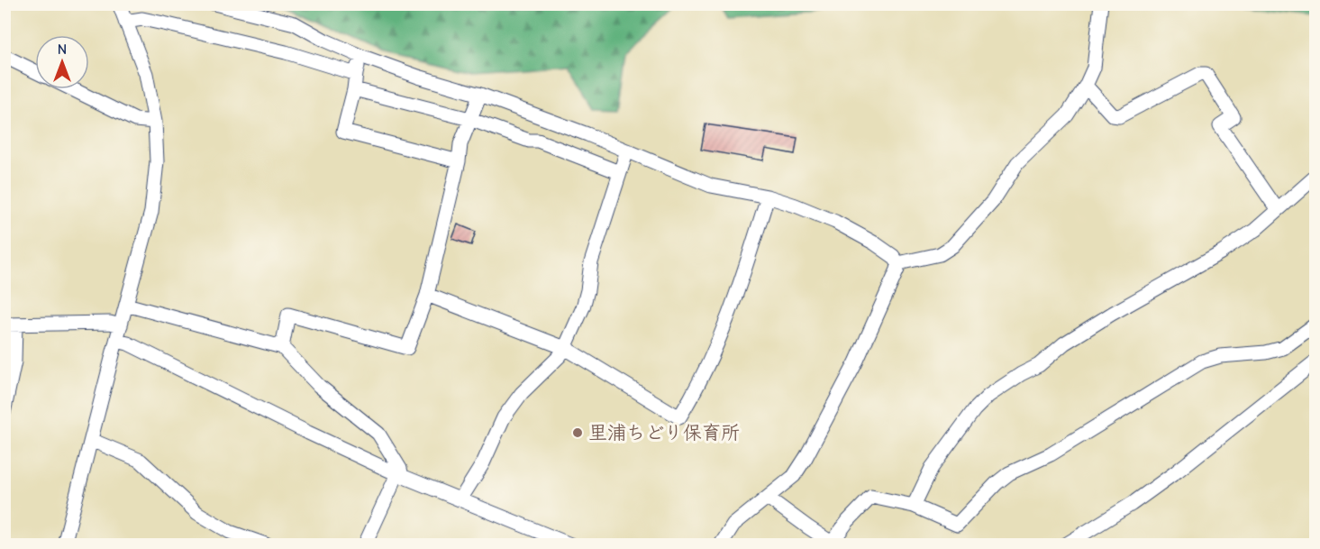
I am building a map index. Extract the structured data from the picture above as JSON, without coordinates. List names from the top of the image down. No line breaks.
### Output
{"places":["里浦ちどり保育所"],"north":"top"}
